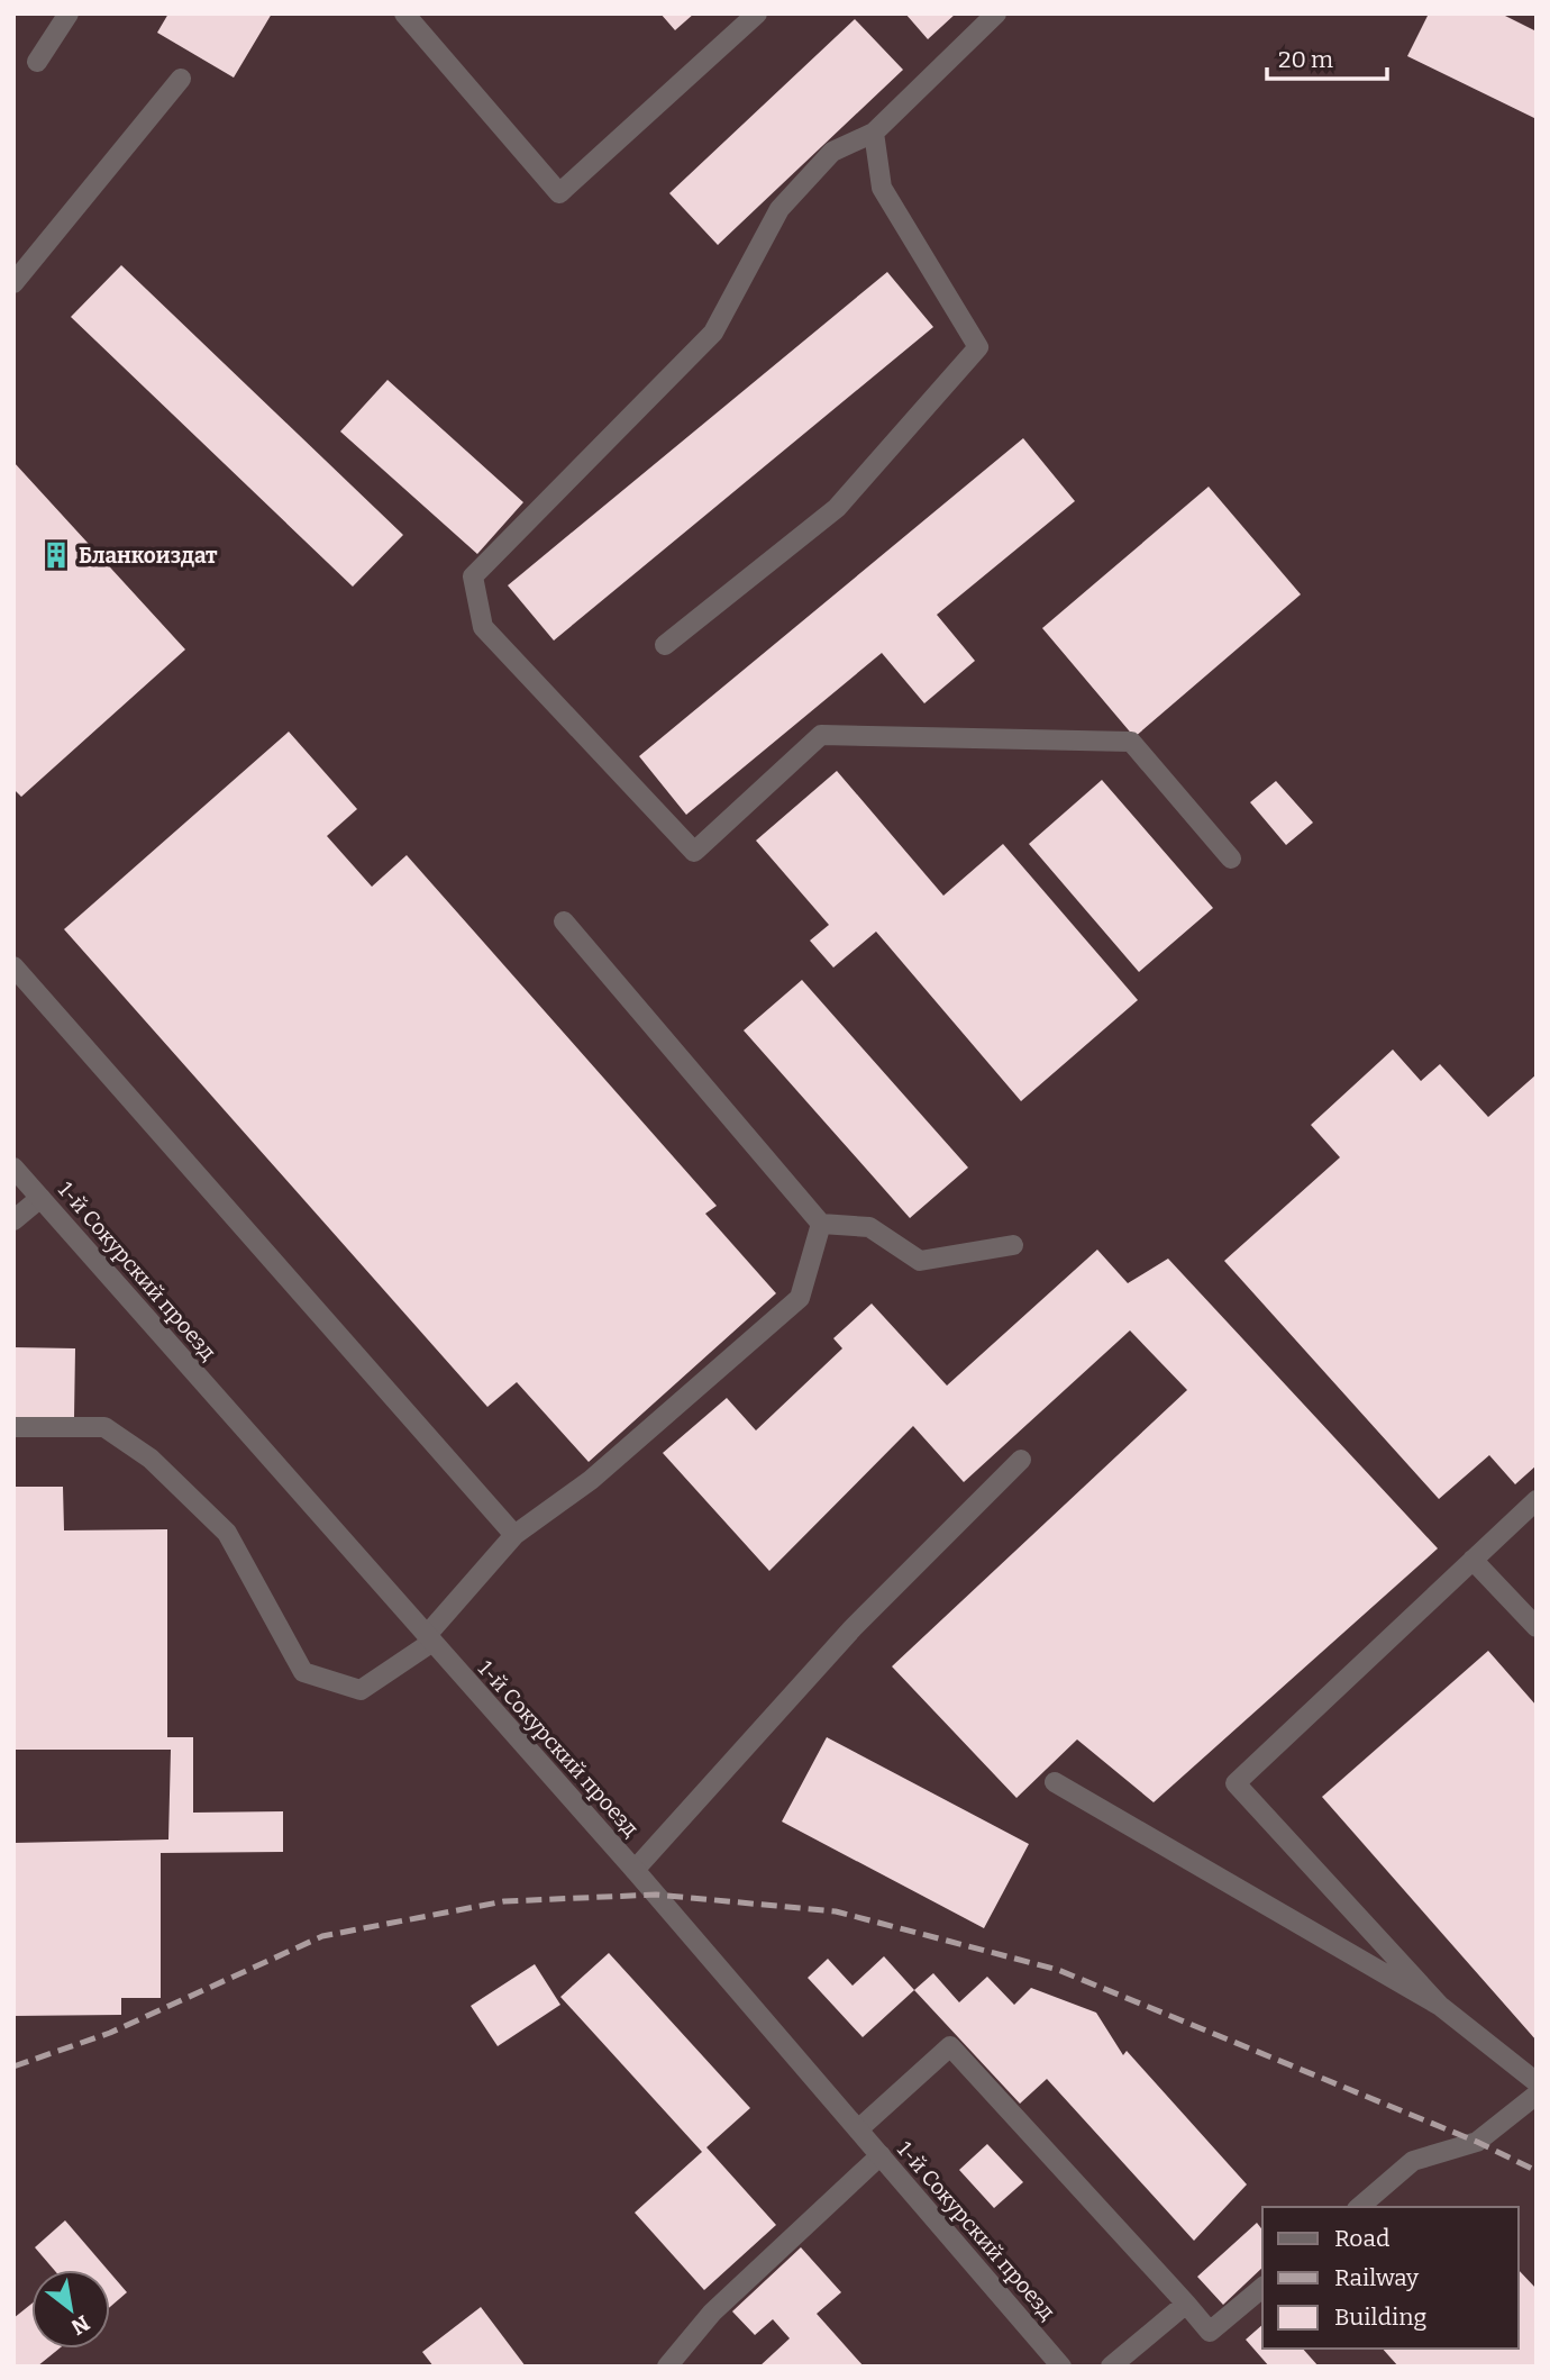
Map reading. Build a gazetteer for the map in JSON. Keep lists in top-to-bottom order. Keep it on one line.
{"streets":{"street":["1-й Сокурский проезд"]},"places":{"building":["Бланкоиздат"]},"legend":["Road","Railway","Building"],"scale_bar":"20 m","north":"bottom right"}
